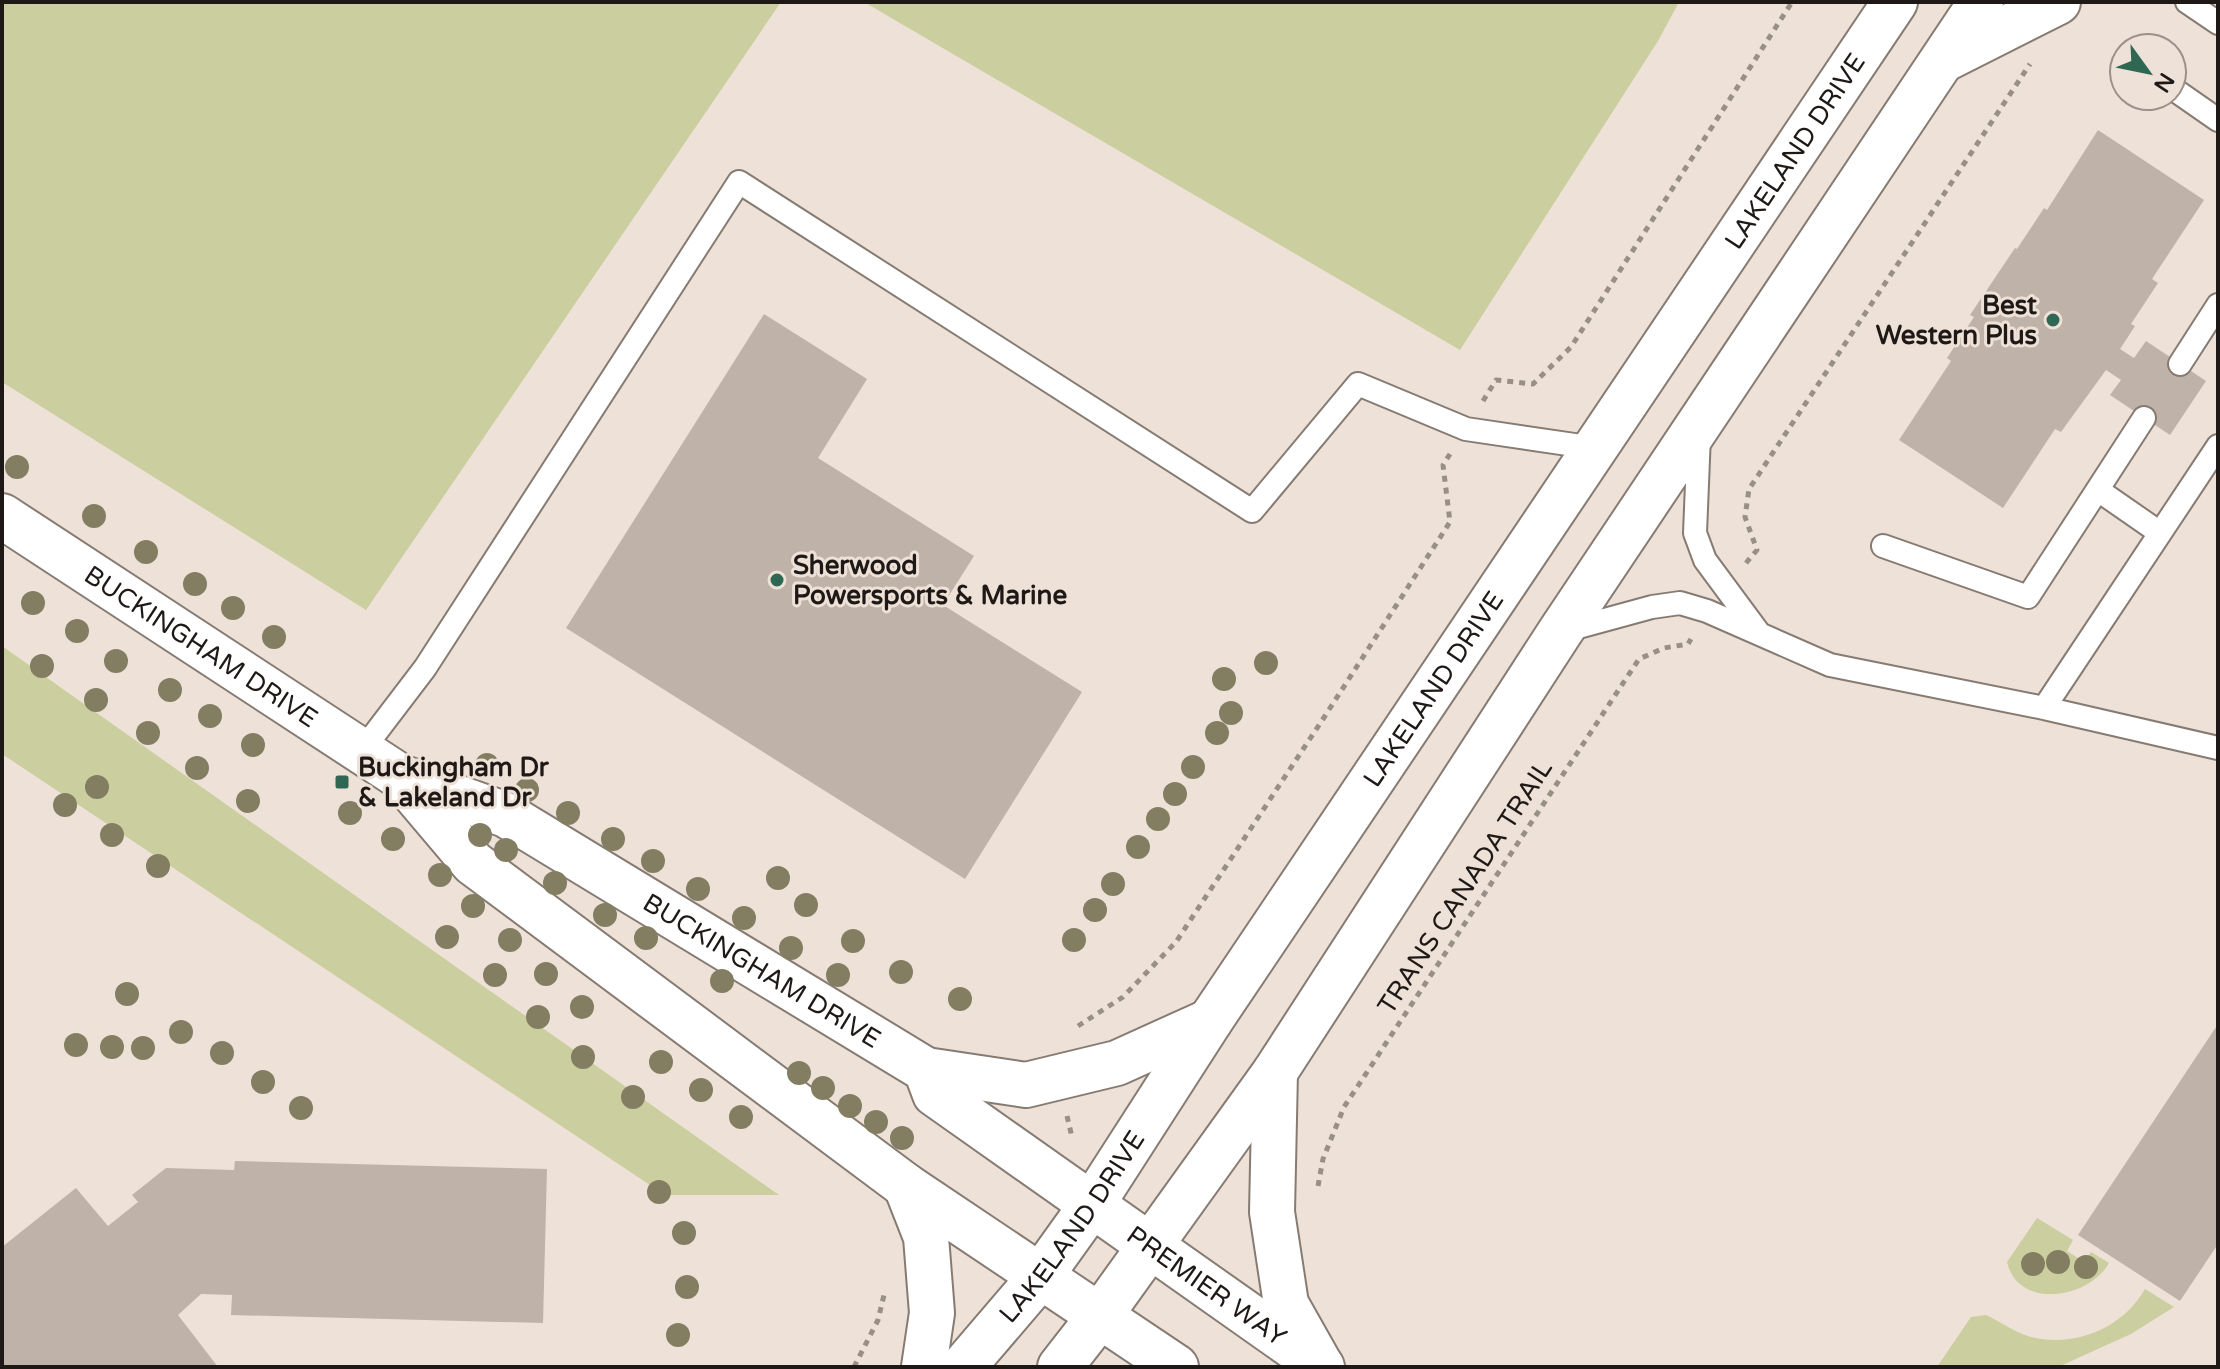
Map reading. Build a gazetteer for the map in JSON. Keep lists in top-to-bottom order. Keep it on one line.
{"streets":{"main road":["LAKELAND DRIVE","BUCKINGHAM DRIVE","PREMIER WAY"],"path":["TRANS CANADA TRAIL"]},"crossings":[["LAKELAND DRIVE","BUCKINGHAM DRIVE"],["LAKELAND DRIVE","PREMIER WAY"],["BUCKINGHAM DRIVE","PREMIER WAY"]],"places":{"other":["Best Western Plus","Sherwood Powersports & Marine"],"transit":["Buckingham Dr & Lakeland Dr"]},"north":"bottom right"}
